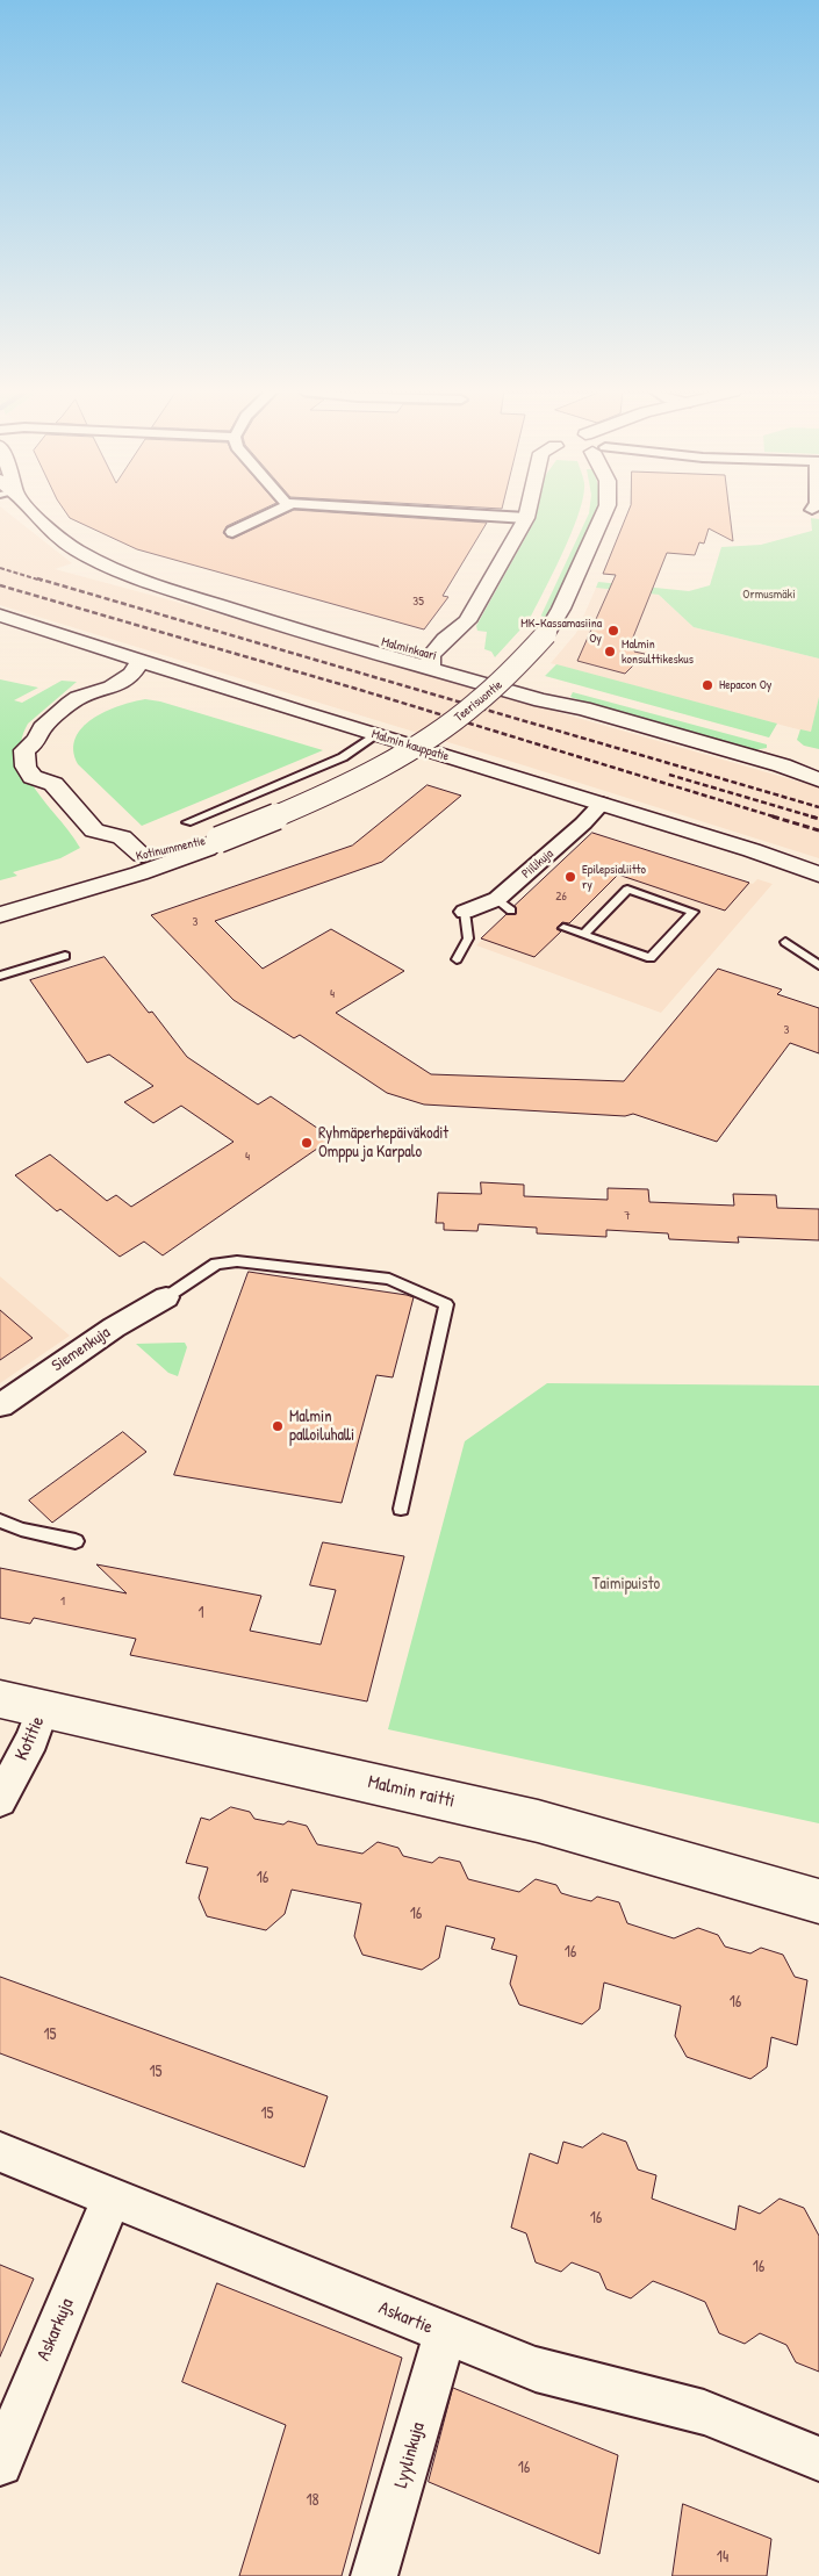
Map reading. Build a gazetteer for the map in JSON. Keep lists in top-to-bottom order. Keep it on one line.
{"streets":{"main road":["Malminkaari","Teerisuontie","Malmin kauppatie","Kotinummentie","Malmin raitti"],"street":["Piilikuja","Siemenkuja","Kotitie","Askartie","Askarkuja","Lyylinkuja"]},"crossings":[["Teerisuontie","Kotinummentie"],["Malmin kauppatie","Piilikuja"],["Kotitie","Malmin raitti"],["Askartie","Askarkuja"],["Askartie","Lyylinkuja"]],"parks":["Ormusmäki","Taimipuisto"],"places":["MK-Kassamasiina Oy","Malmin konsulttikeskus","Hepacon Oy","Epilepsialiitto ry","Ryhmäperhepäiväkodit Omppu ja Karpalo","Malmin palloiluhalli"],"house_numbers":["35","26","3","4","3","4","7","1","1","16","16","16","16","15","15","15","16","16","16","18","14"]}
